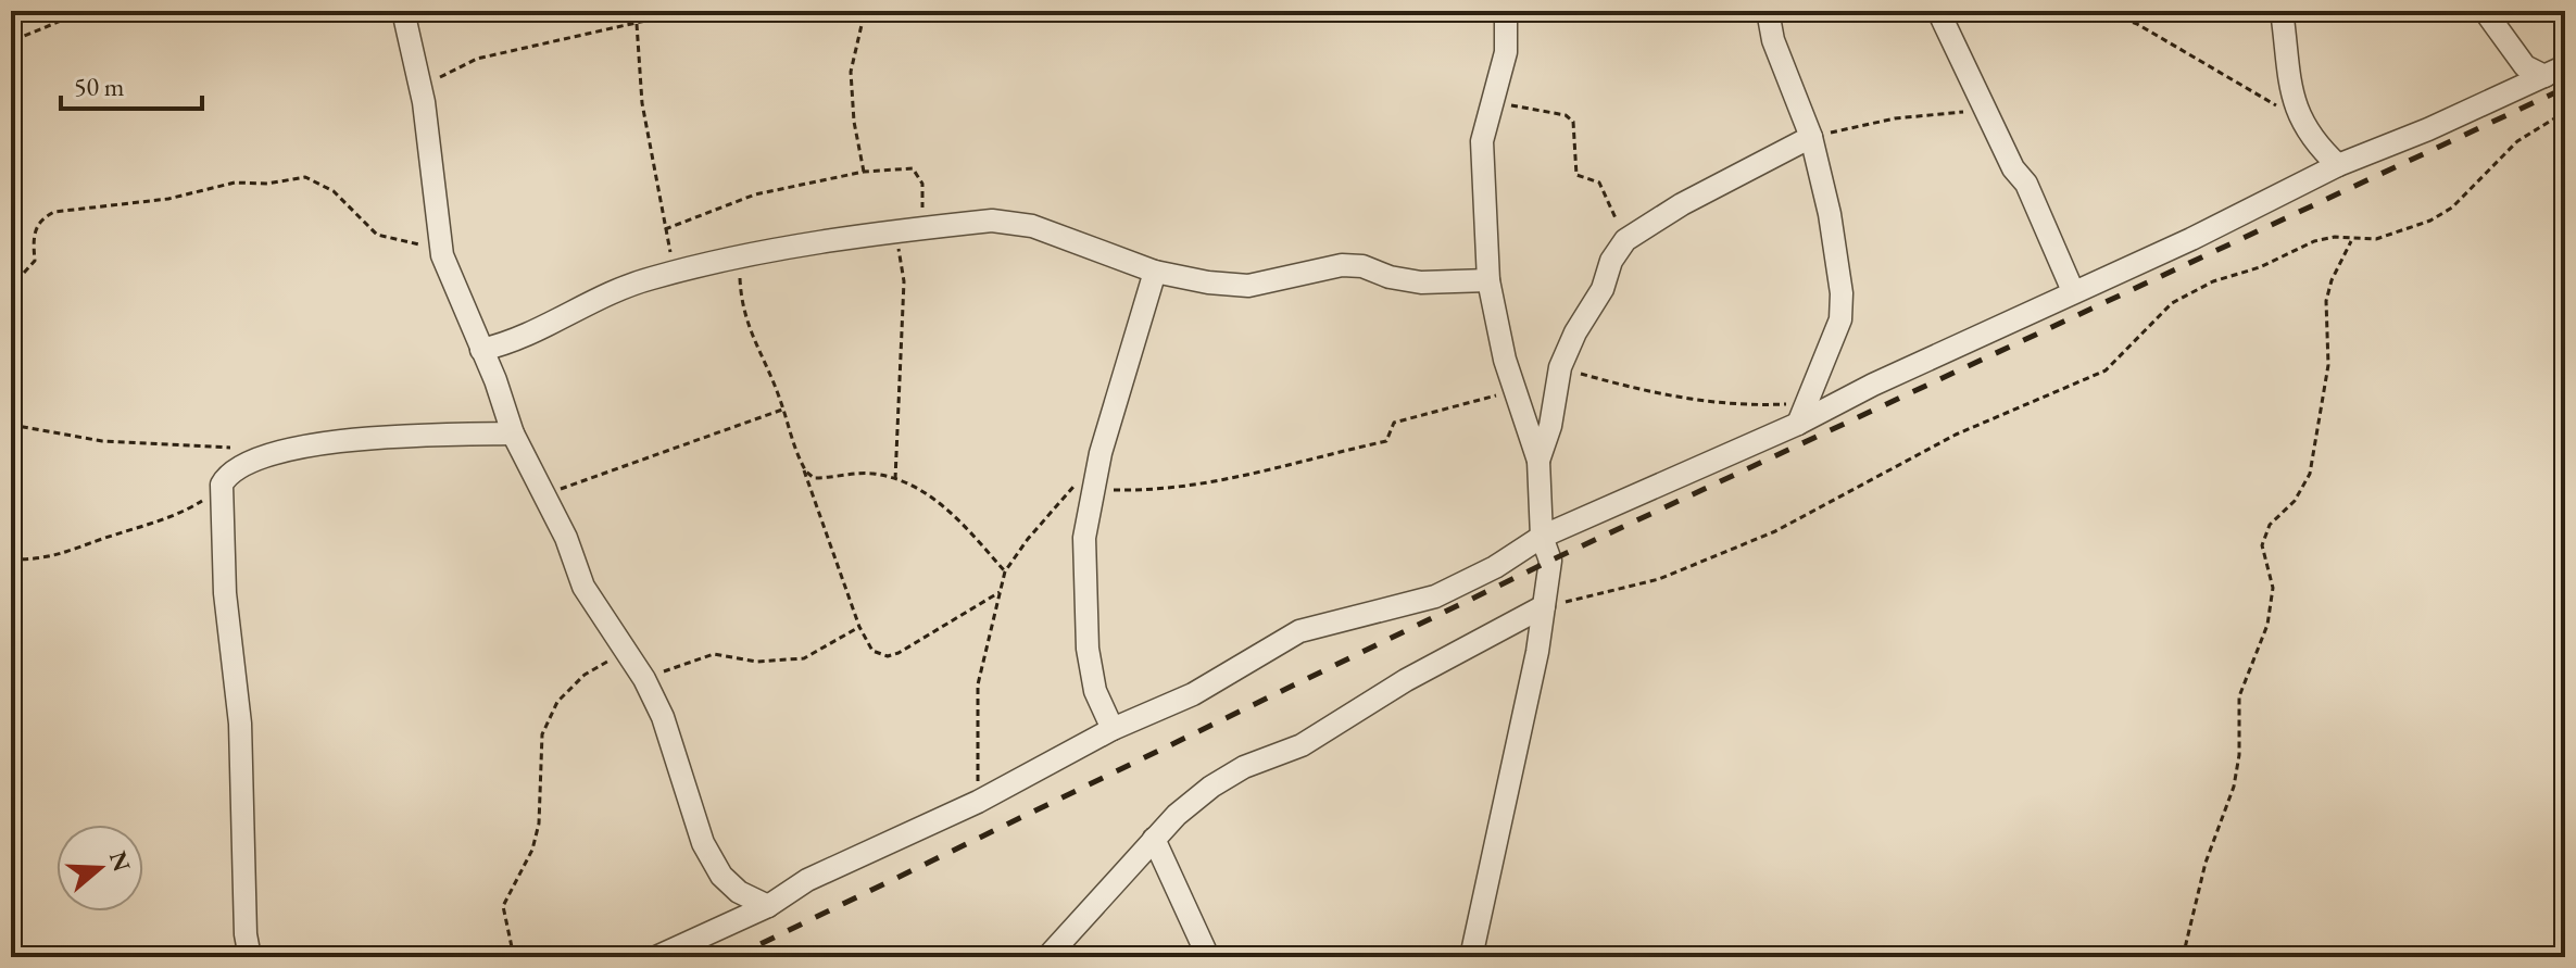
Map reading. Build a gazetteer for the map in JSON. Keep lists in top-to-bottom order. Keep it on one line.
{"scale_bar":"50 m","north":"right"}
